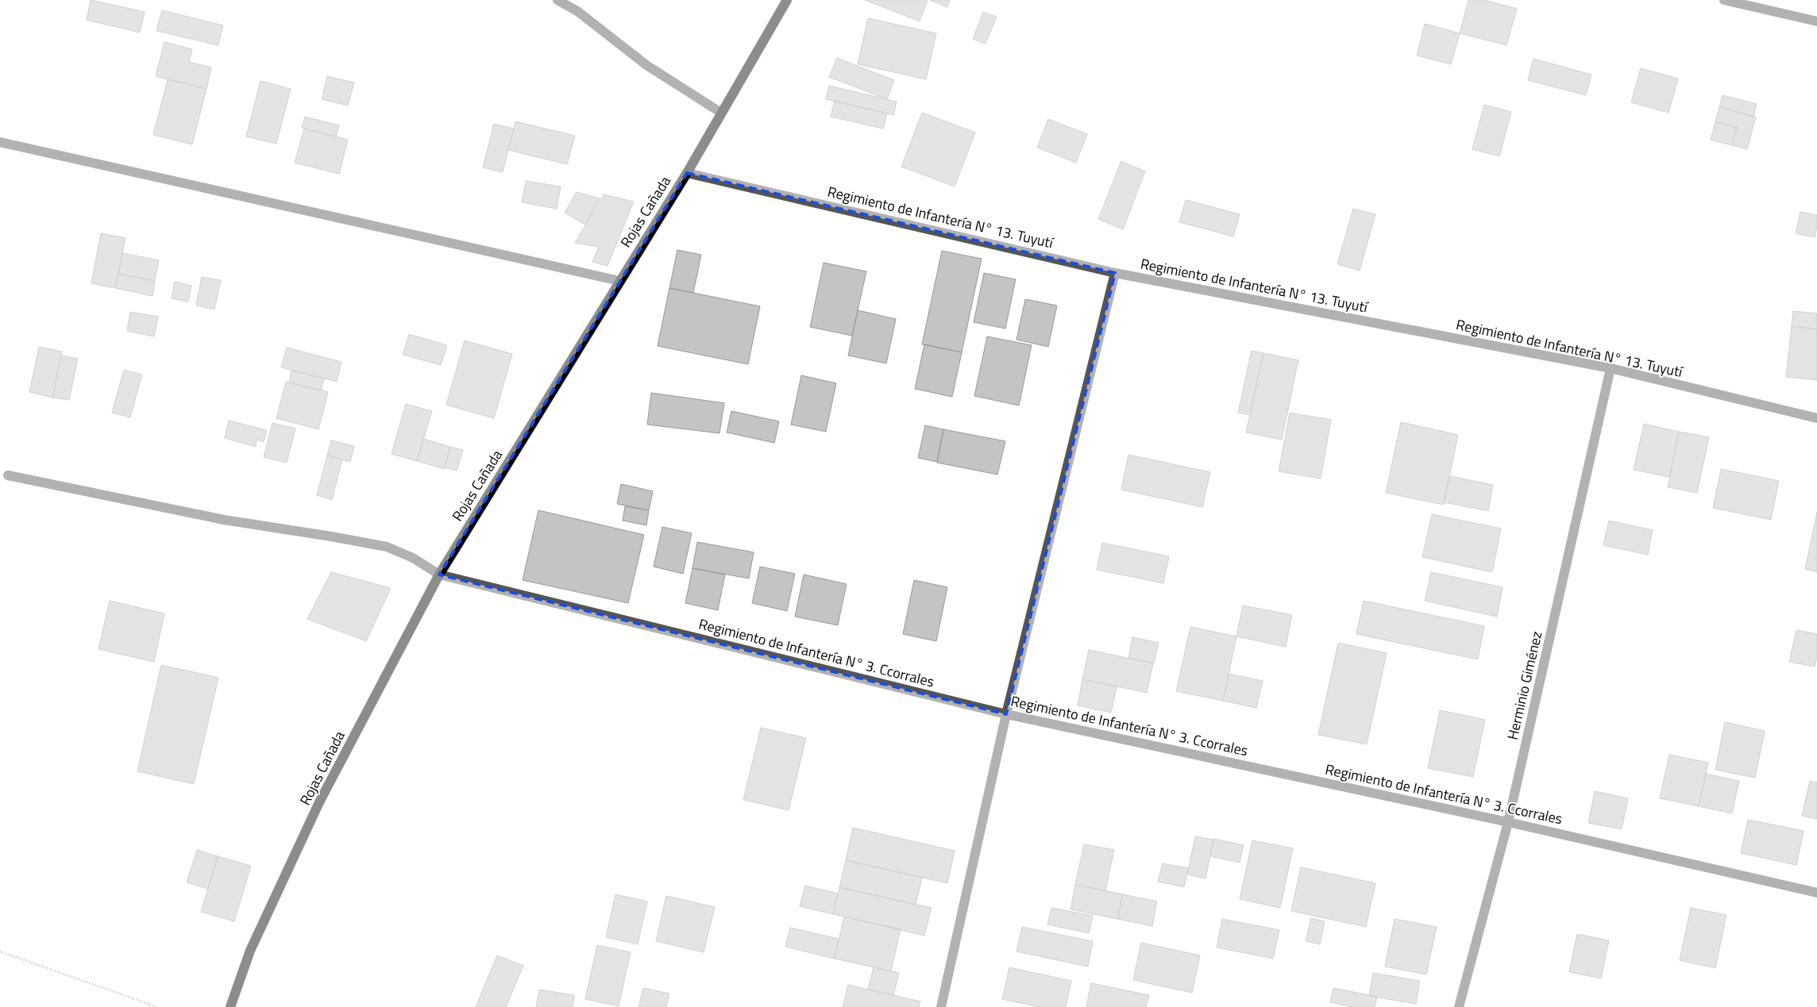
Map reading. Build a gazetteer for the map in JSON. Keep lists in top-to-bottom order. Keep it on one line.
{"streets":{"main road":["Rojas Cañada"],"street":["Regimiento de Infantería N° 13. Tuyutí","Regimiento de Infantería N° 3. Ccorrales","Herminio Giménez"]},"crossings":[["Rojas Cañada","Regimiento de Infantería N° 13. Tuyutí"],["Rojas Cañada","Regimiento de Infantería N° 3. Ccorrales"],["Regimiento de Infantería N° 13. Tuyutí","Herminio Giménez"],["Regimiento de Infantería N° 3. Ccorrales","Herminio Giménez"]]}
